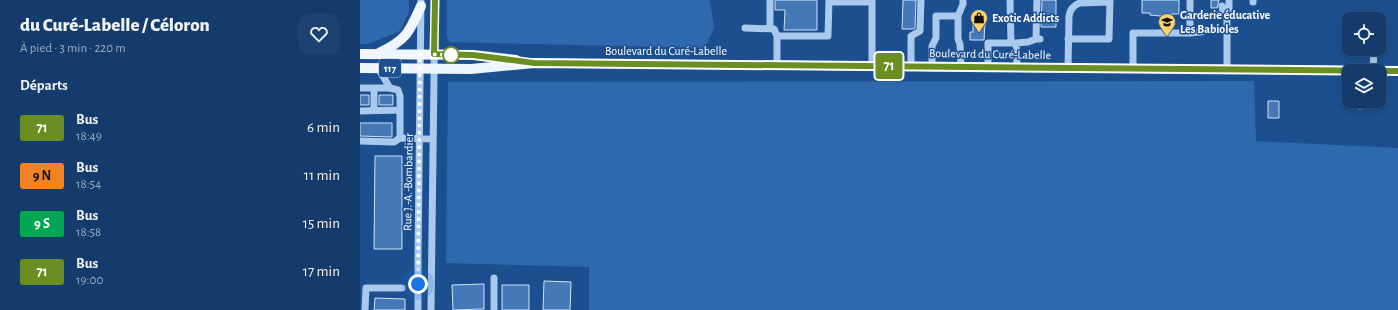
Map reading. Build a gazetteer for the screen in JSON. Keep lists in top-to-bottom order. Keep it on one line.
{"streets":{"main road":["Boulevard du Curé-Labelle","117"],"street":["Rue J.-A.-Bombardier"]},"crossings":[["Boulevard du Curé-Labelle","Rue J.-A.-Bombardier"]],"places":{"shop":["Exotic Addicts"],"school or university":["Garderie éducative Les Babioles"]},"lines":["bus line 71"],"page":{"heading":[["du Curé-Labelle / Céloron","À pied · 3 min · 220 m"],"Départs"],"on_map":"71","list":[{"mark":"71","name":"Bus","note":"18:49","value":"6 min"},{"mark":"9 N","name":"Bus","note":"18:54","value":"11 min"},{"mark":"9 S","name":"Bus","note":"18:58","value":"15 min"},{"mark":"71","name":"Bus","note":"19:00","value":"17 min"}]}}
